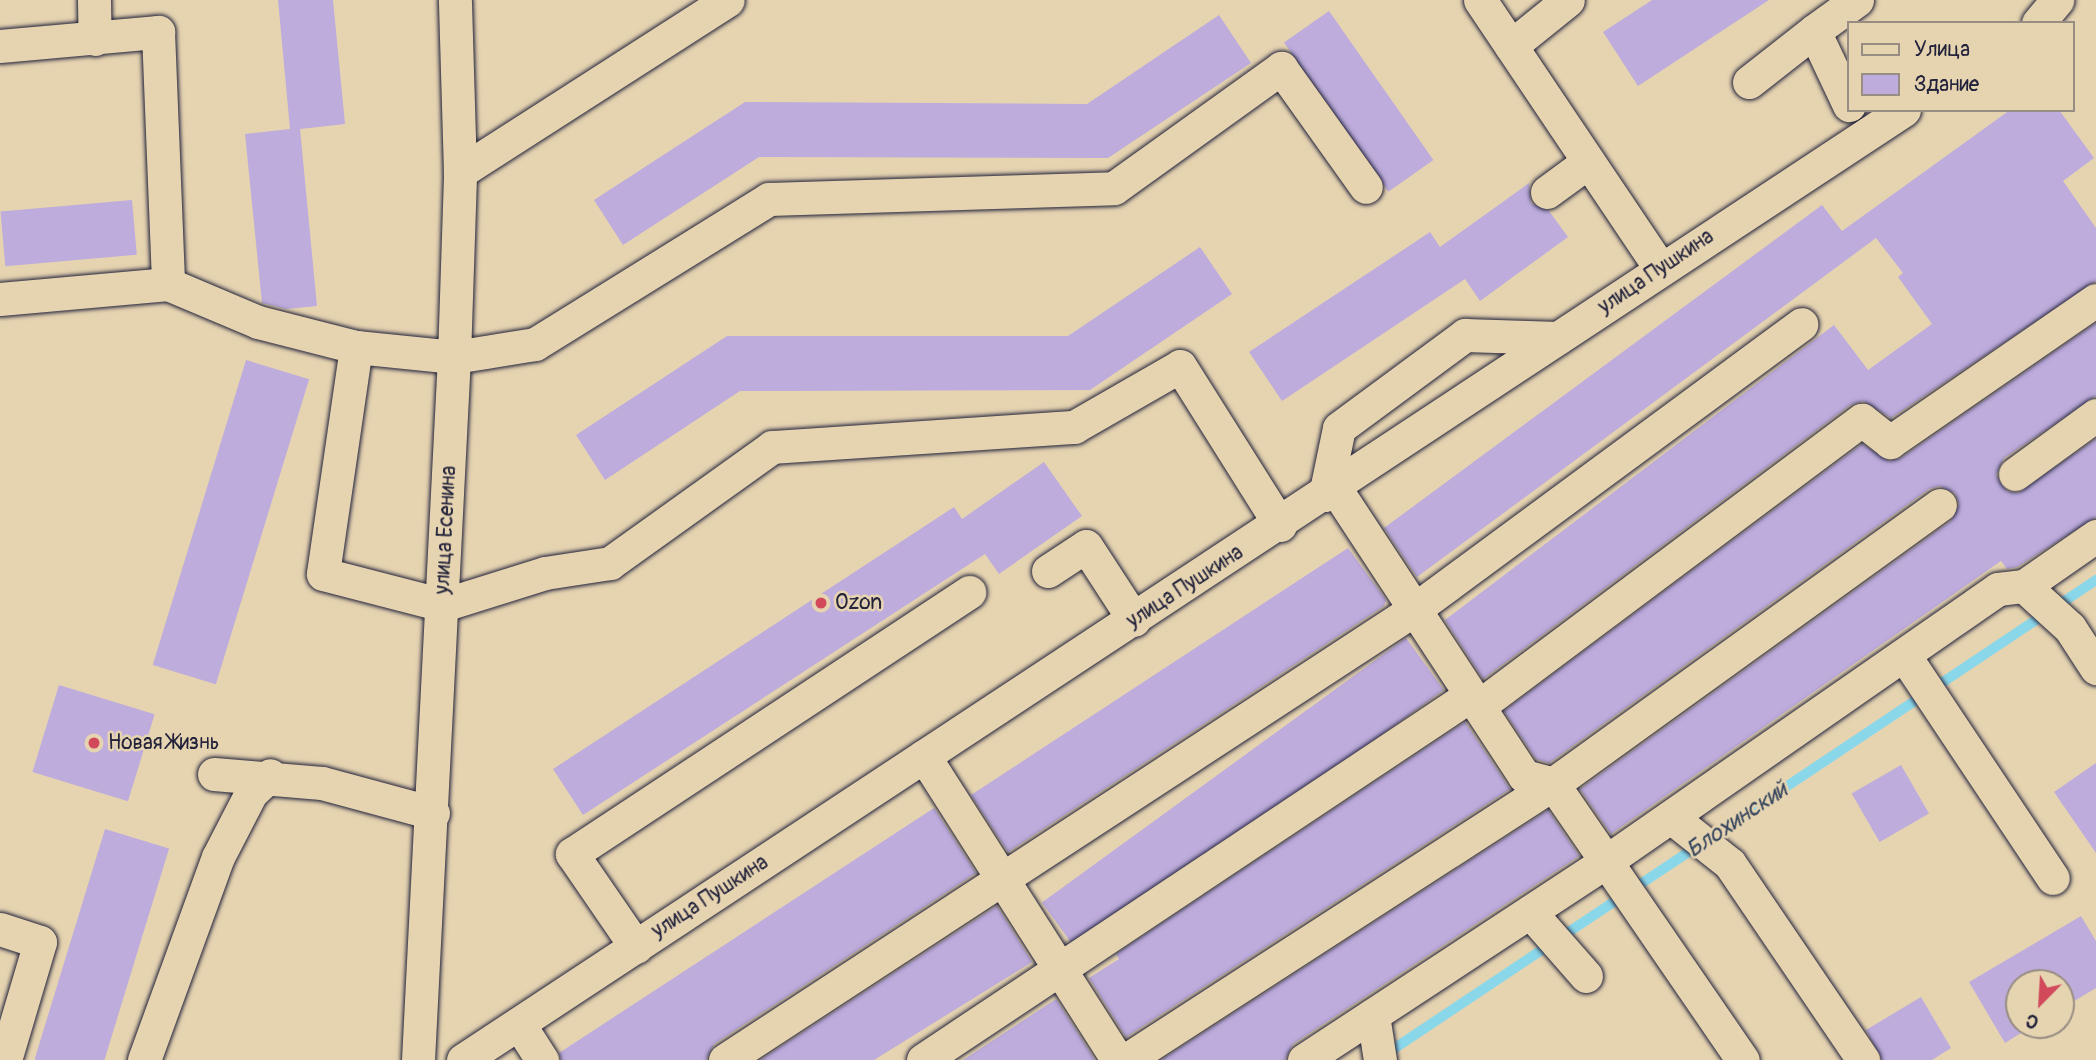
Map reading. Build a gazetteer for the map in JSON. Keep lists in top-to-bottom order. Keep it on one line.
{"streets":{"street":["улица Пушкина","улица Есенина"]},"water":["Блохинский"],"places":["Ozon","Новая Жизнь"],"legend":["Улица","Здание"],"north":"bottom left"}
